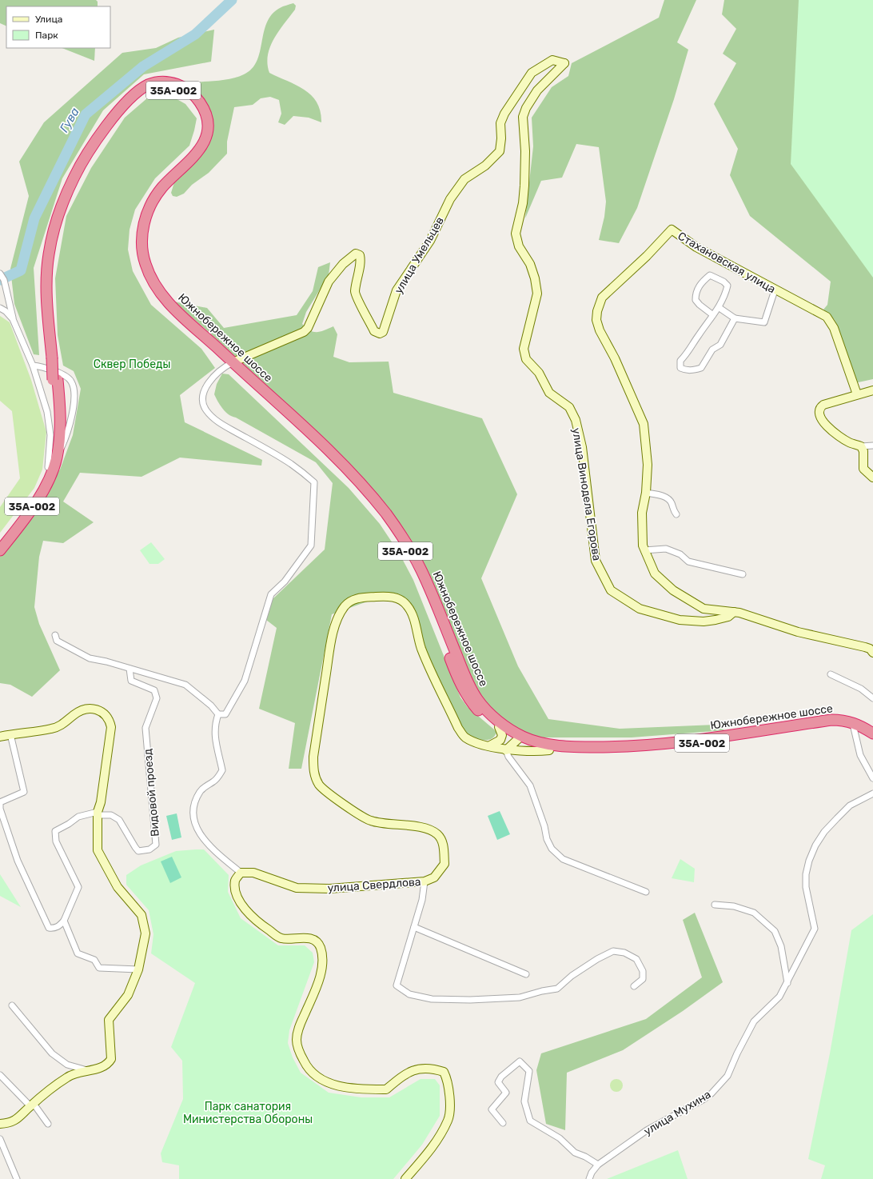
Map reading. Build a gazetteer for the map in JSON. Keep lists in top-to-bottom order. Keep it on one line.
{"streets":{"highway":["35А-002","Южнобережное шоссе"],"main road":["улица Умельцев","Стахановская улица","улица Винодела Егорова","улица Свердлова"],"street":["Видовой проезд","улица Мухина"]},"crossings":[["улица Умельцев","Южнобережное шоссе"],["улица Умельцев","улица Винодела Егорова"],["Стахановская улица","улица Винодела Егорова"],["Южнобережное шоссе","улица Свердлова"]],"water":["Гува"],"parks":["Сквер Победы","Парк санатория Министерства Обороны"],"legend":["Улица","Парк"]}
